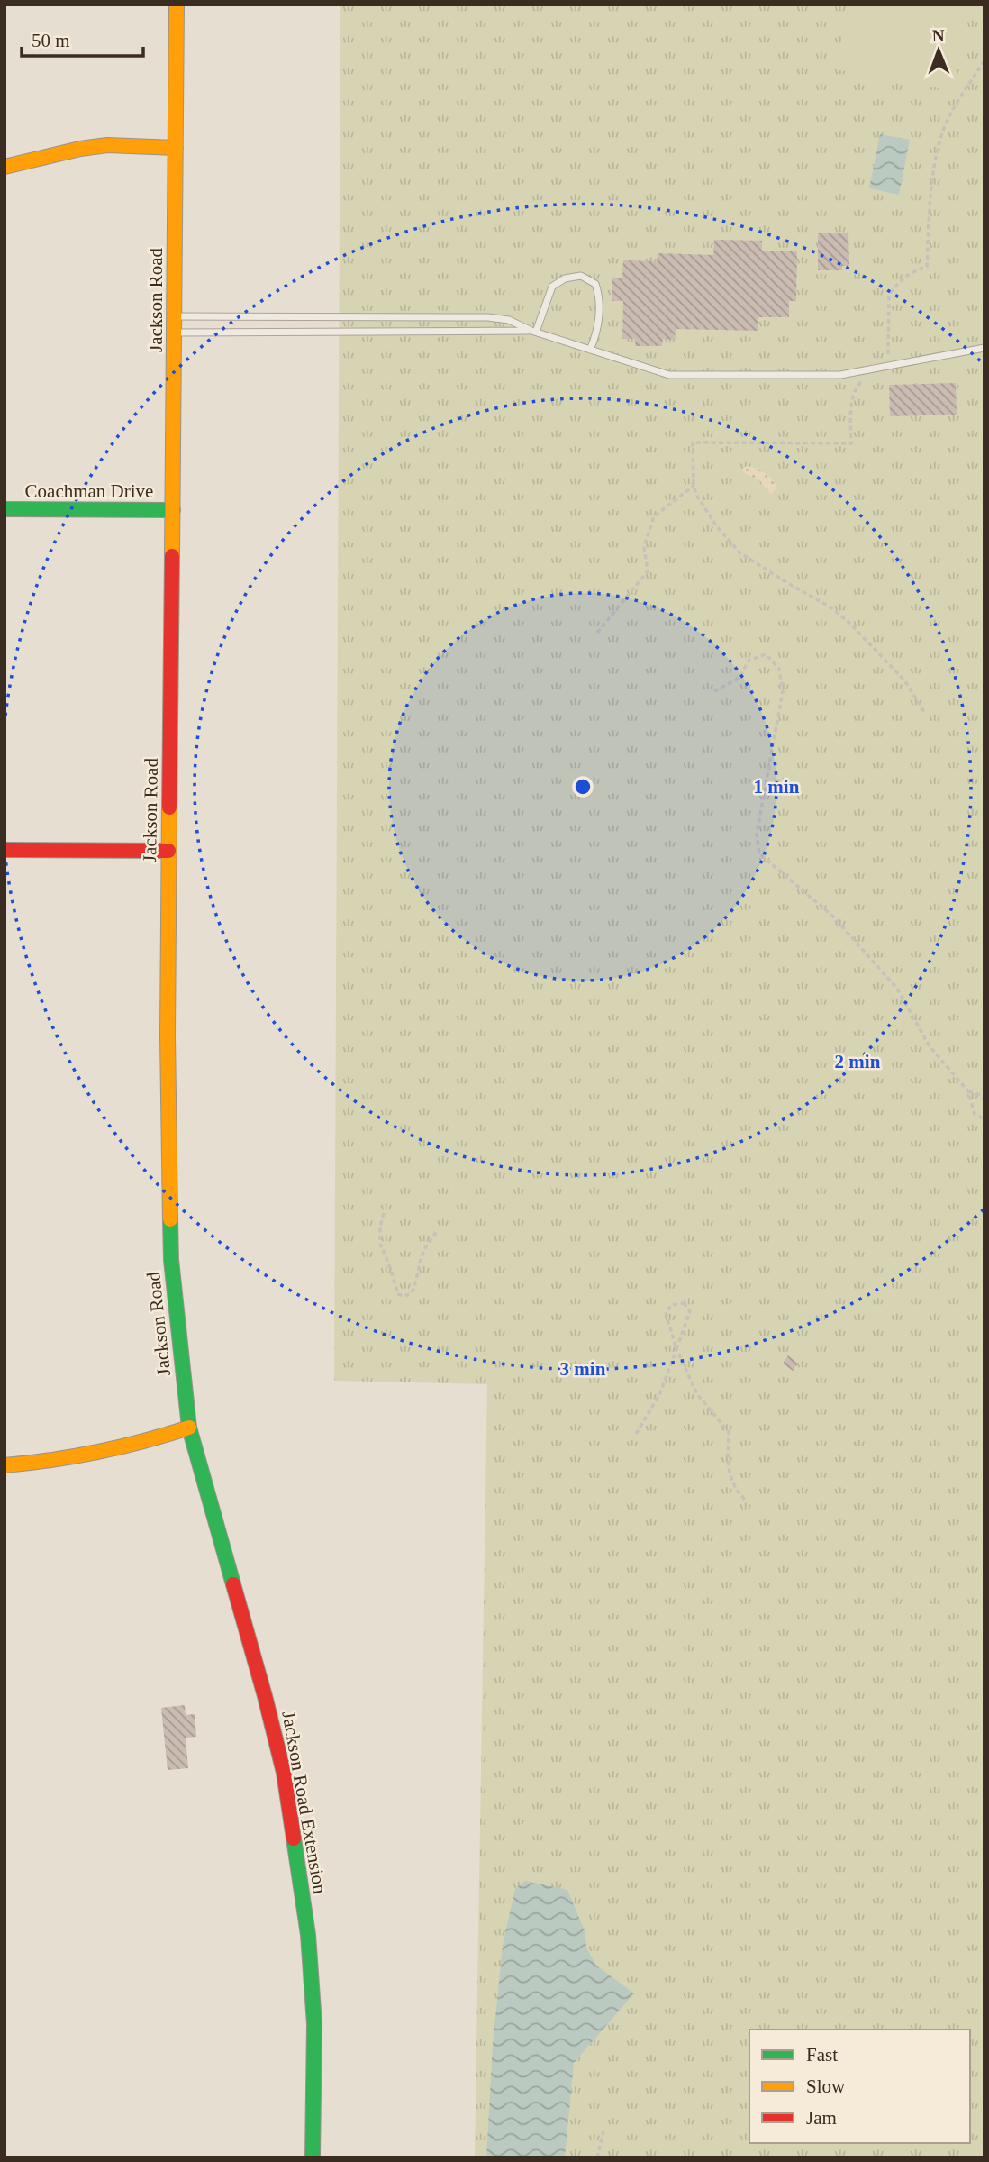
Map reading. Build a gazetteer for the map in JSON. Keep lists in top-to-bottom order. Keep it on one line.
{"streets":{"street":["Jackson Road","Coachman Drive","Jackson Road Extension"]},"crossings":[["Jackson Road","Coachman Drive"],["Jackson Road","Jackson Road Extension"]],"legend":["Fast","Slow","Jam"],"scale_bar":"50 m","north":"top","rings":["1 min","2 min","3 min"]}
